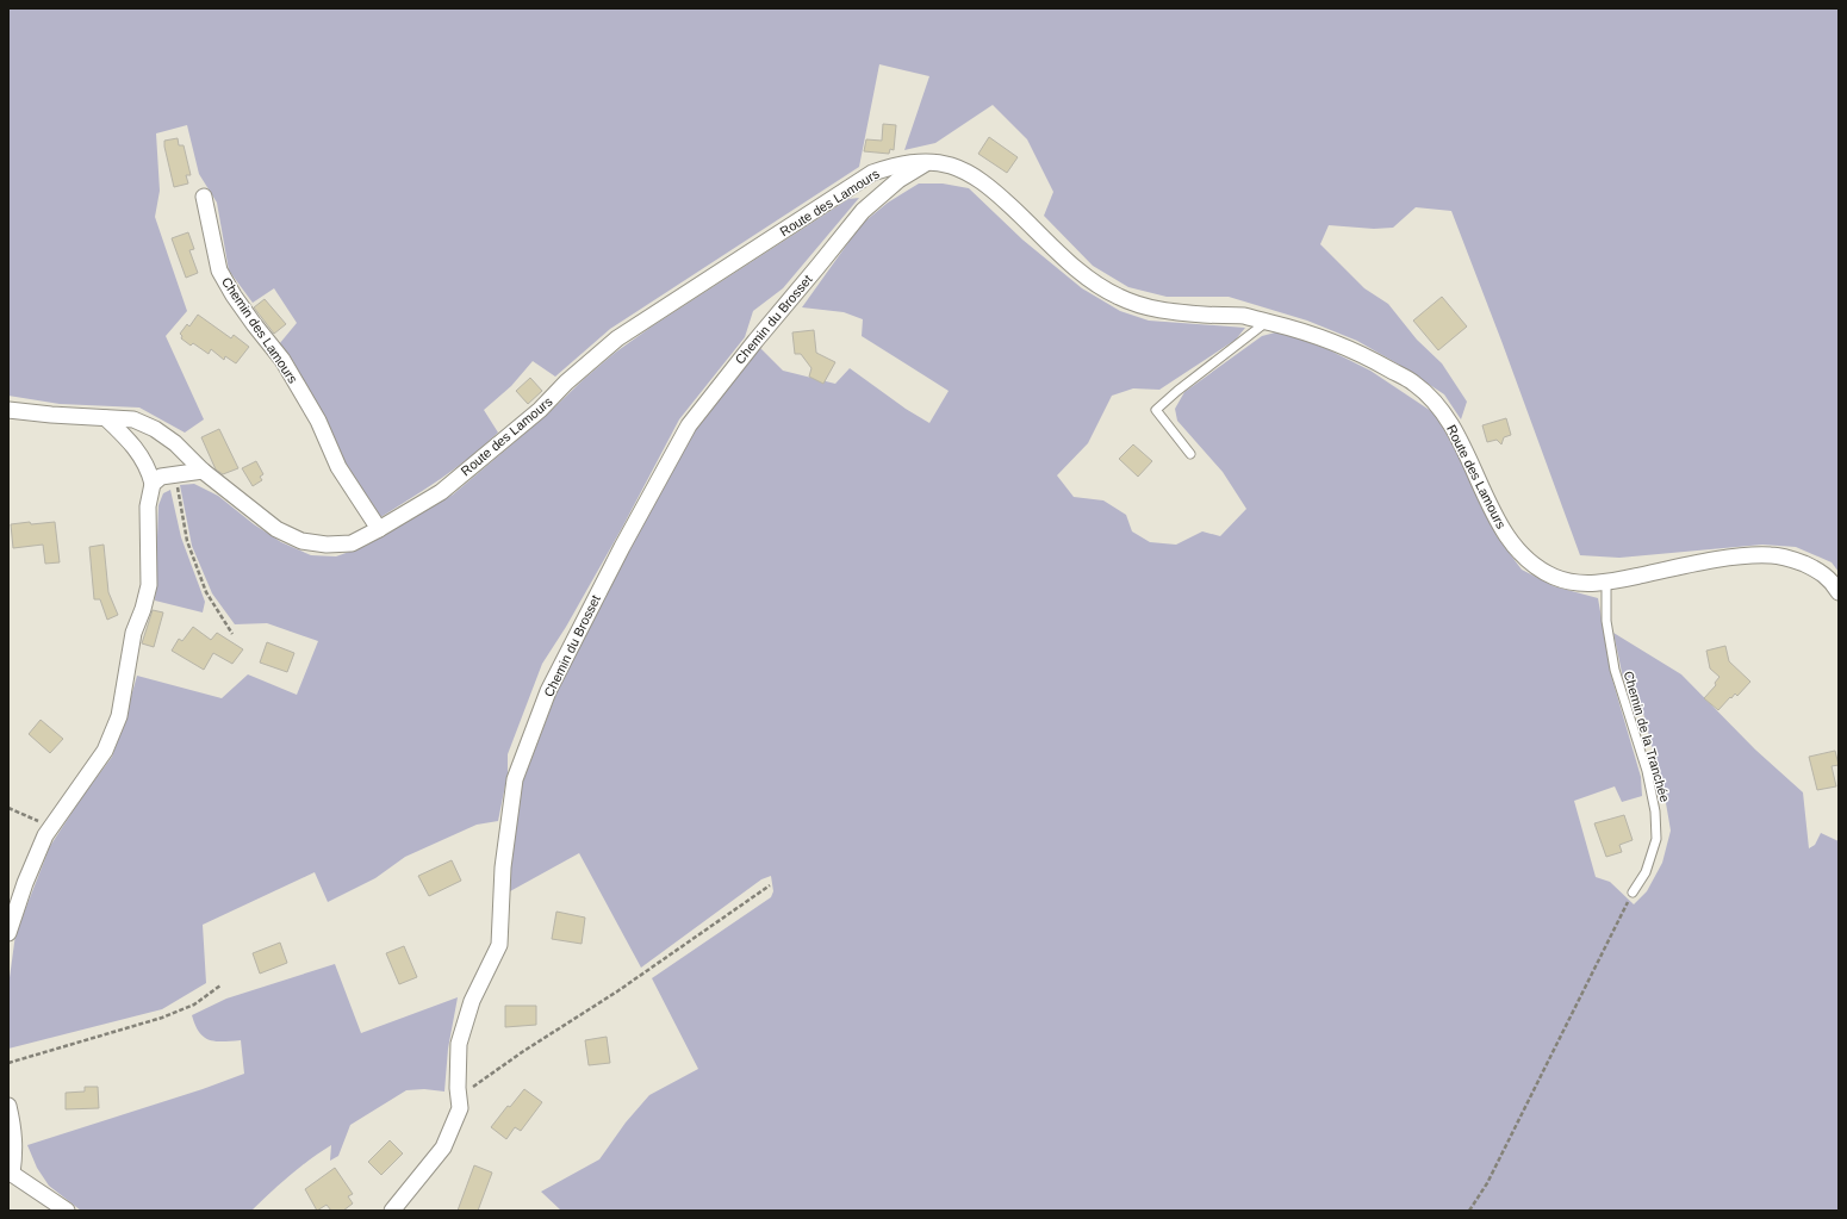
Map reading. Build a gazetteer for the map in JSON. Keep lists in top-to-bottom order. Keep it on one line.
{"streets":{"street":["Route des Lamours","Chemin du Brosset","Chemin des Lamours"],"lane":["Chemin de la Tranchée"]},"crossings":[["Route des Lamours","Chemin du Brosset"],["Route des Lamours","Chemin des Lamours"],["Route des Lamours","Chemin de la Tranchée"]]}
